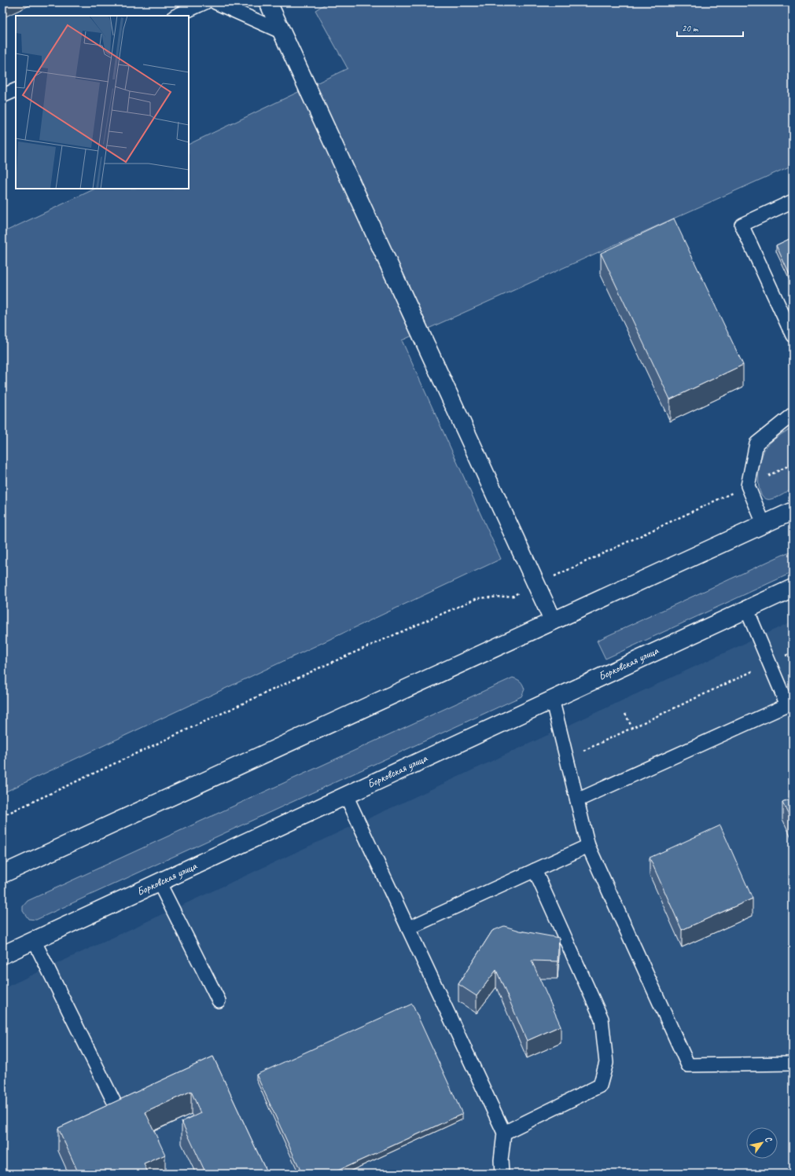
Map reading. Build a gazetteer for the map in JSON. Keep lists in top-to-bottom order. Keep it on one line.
{"streets":{"main road":["Борковская улица"]},"scale_bar":"20 m","north":"top right"}
